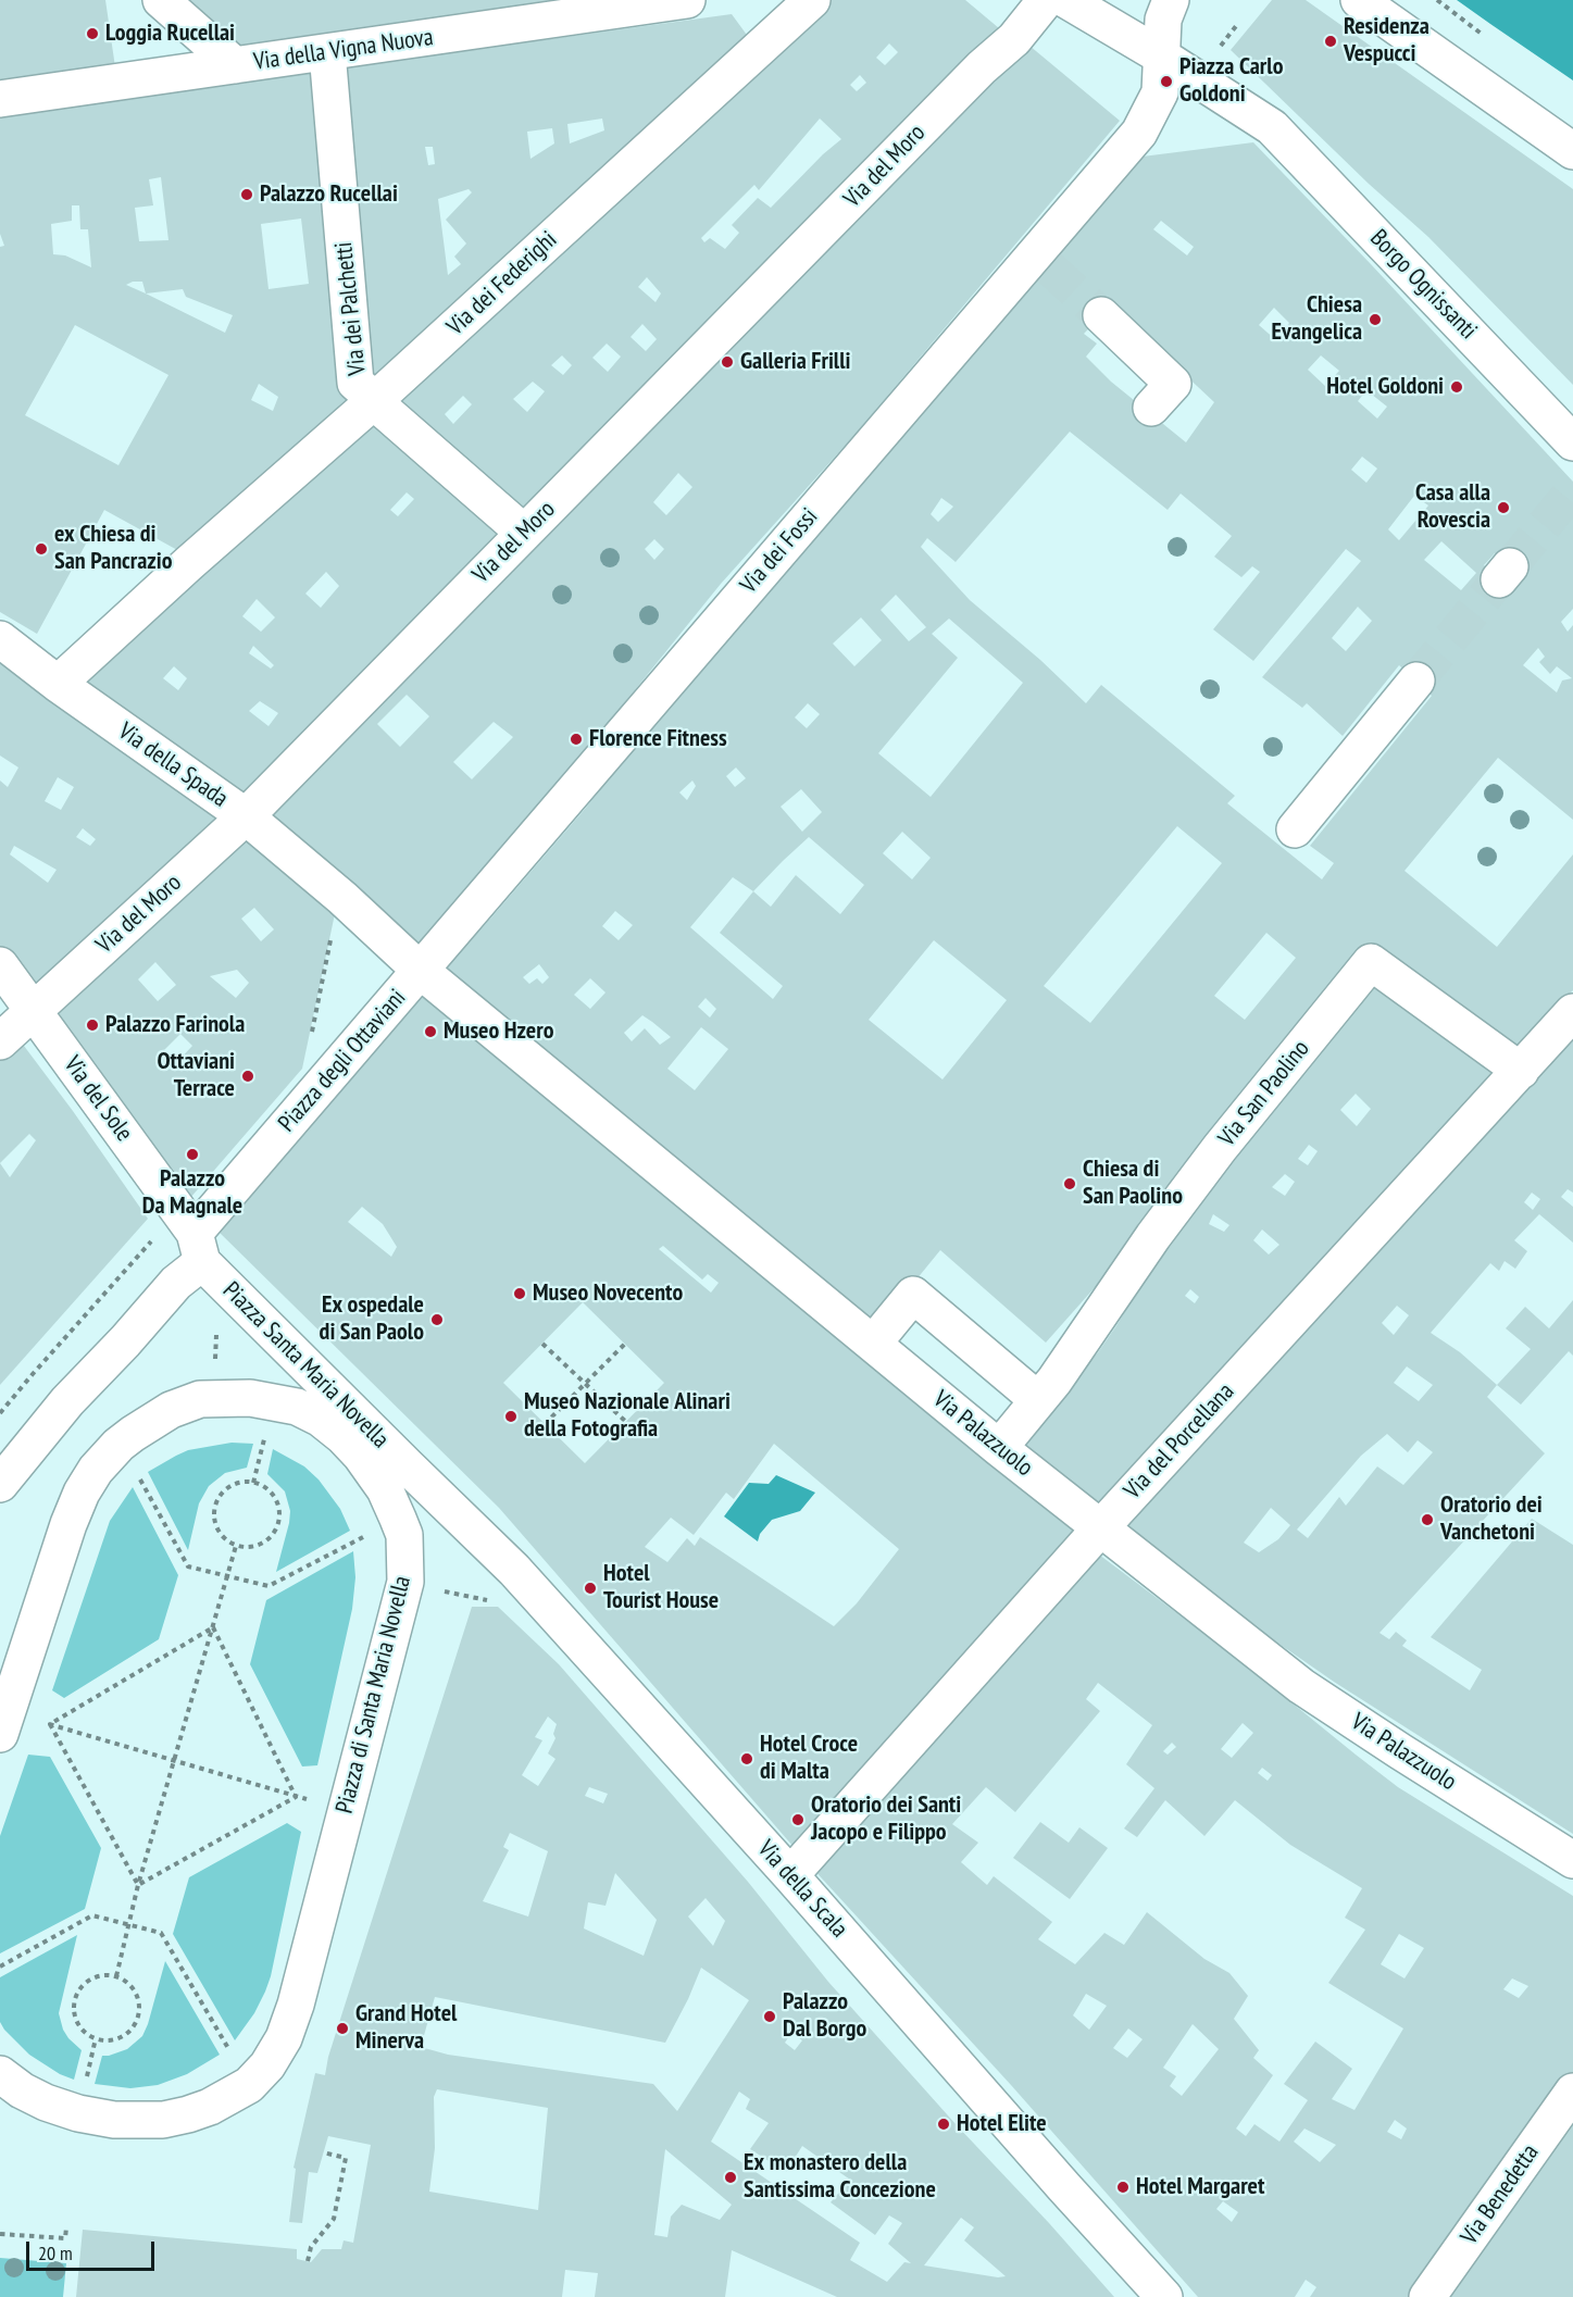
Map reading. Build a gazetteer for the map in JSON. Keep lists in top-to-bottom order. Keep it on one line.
{"streets":{"street":["Via della Vigna Nuova","Via del Moro","Via dei Federighi","Borgo Ognissanti","Via dei Palchetti","Via dei Fossi","Via della Spada","Piazza degli Ottaviani","Via San Paolino","Via del Sole","Piazza Santa Maria Novella","Via Palazzuolo","Via del Porcellana","Piazza di Santa Maria Novella","Via della Scala","Via Benedetta"]},"crossings":[["Via della Vigna Nuova","Via dei Palchetti"],["Via del Moro","Via dei Palchetti"],["Via del Moro","Via della Spada"],["Via del Moro","Via del Sole"],["Via dei Federighi","Via dei Palchetti"],["Via dei Federighi","Via della Spada"],["Borgo Ognissanti","Via dei Fossi"],["Via dei Fossi","Piazza degli Ottaviani"],["Via dei Fossi","Via Palazzuolo"],["Via della Spada","Piazza degli Ottaviani"],["Piazza degli Ottaviani","Via del Sole"],["Piazza degli Ottaviani","Piazza Santa Maria Novella"],["Piazza degli Ottaviani","Via Palazzuolo"],["Via San Paolino","Via Palazzuolo"],["Via San Paolino","Via del Porcellana"],["Via del Sole","Piazza Santa Maria Novella"],["Piazza Santa Maria Novella","Via della Scala"],["Via Palazzuolo","Via del Porcellana"],["Via del Porcellana","Via della Scala"]],"places":["Loggia Rucellai","Residenza Vespucci","Piazza Carlo Goldoni","Palazzo Rucellai","Chiesa Evangelica","Galleria Frilli","Hotel Goldoni","Casa alla Rovescia","ex Chiesa di San Pancrazio","Florence Fitness","Palazzo Farinola","Museo Hzero","Ottaviani Terrace","Palazzo Da Magnale","Chiesa di San Paolino","Museo Novecento","Ex ospedale di San Paolo","Museo Nazionale Alinari della Fotografia","Oratorio dei Vanchetoni","Hotel Tourist House","Hotel Croce di Malta","Oratorio dei Santi Jacopo e Filippo","Palazzo Dal Borgo","Grand Hotel Minerva","Hotel Elite","Ex monastero della Santissima Concezione","Hotel Margaret"],"scale_bar":"20 m"}
